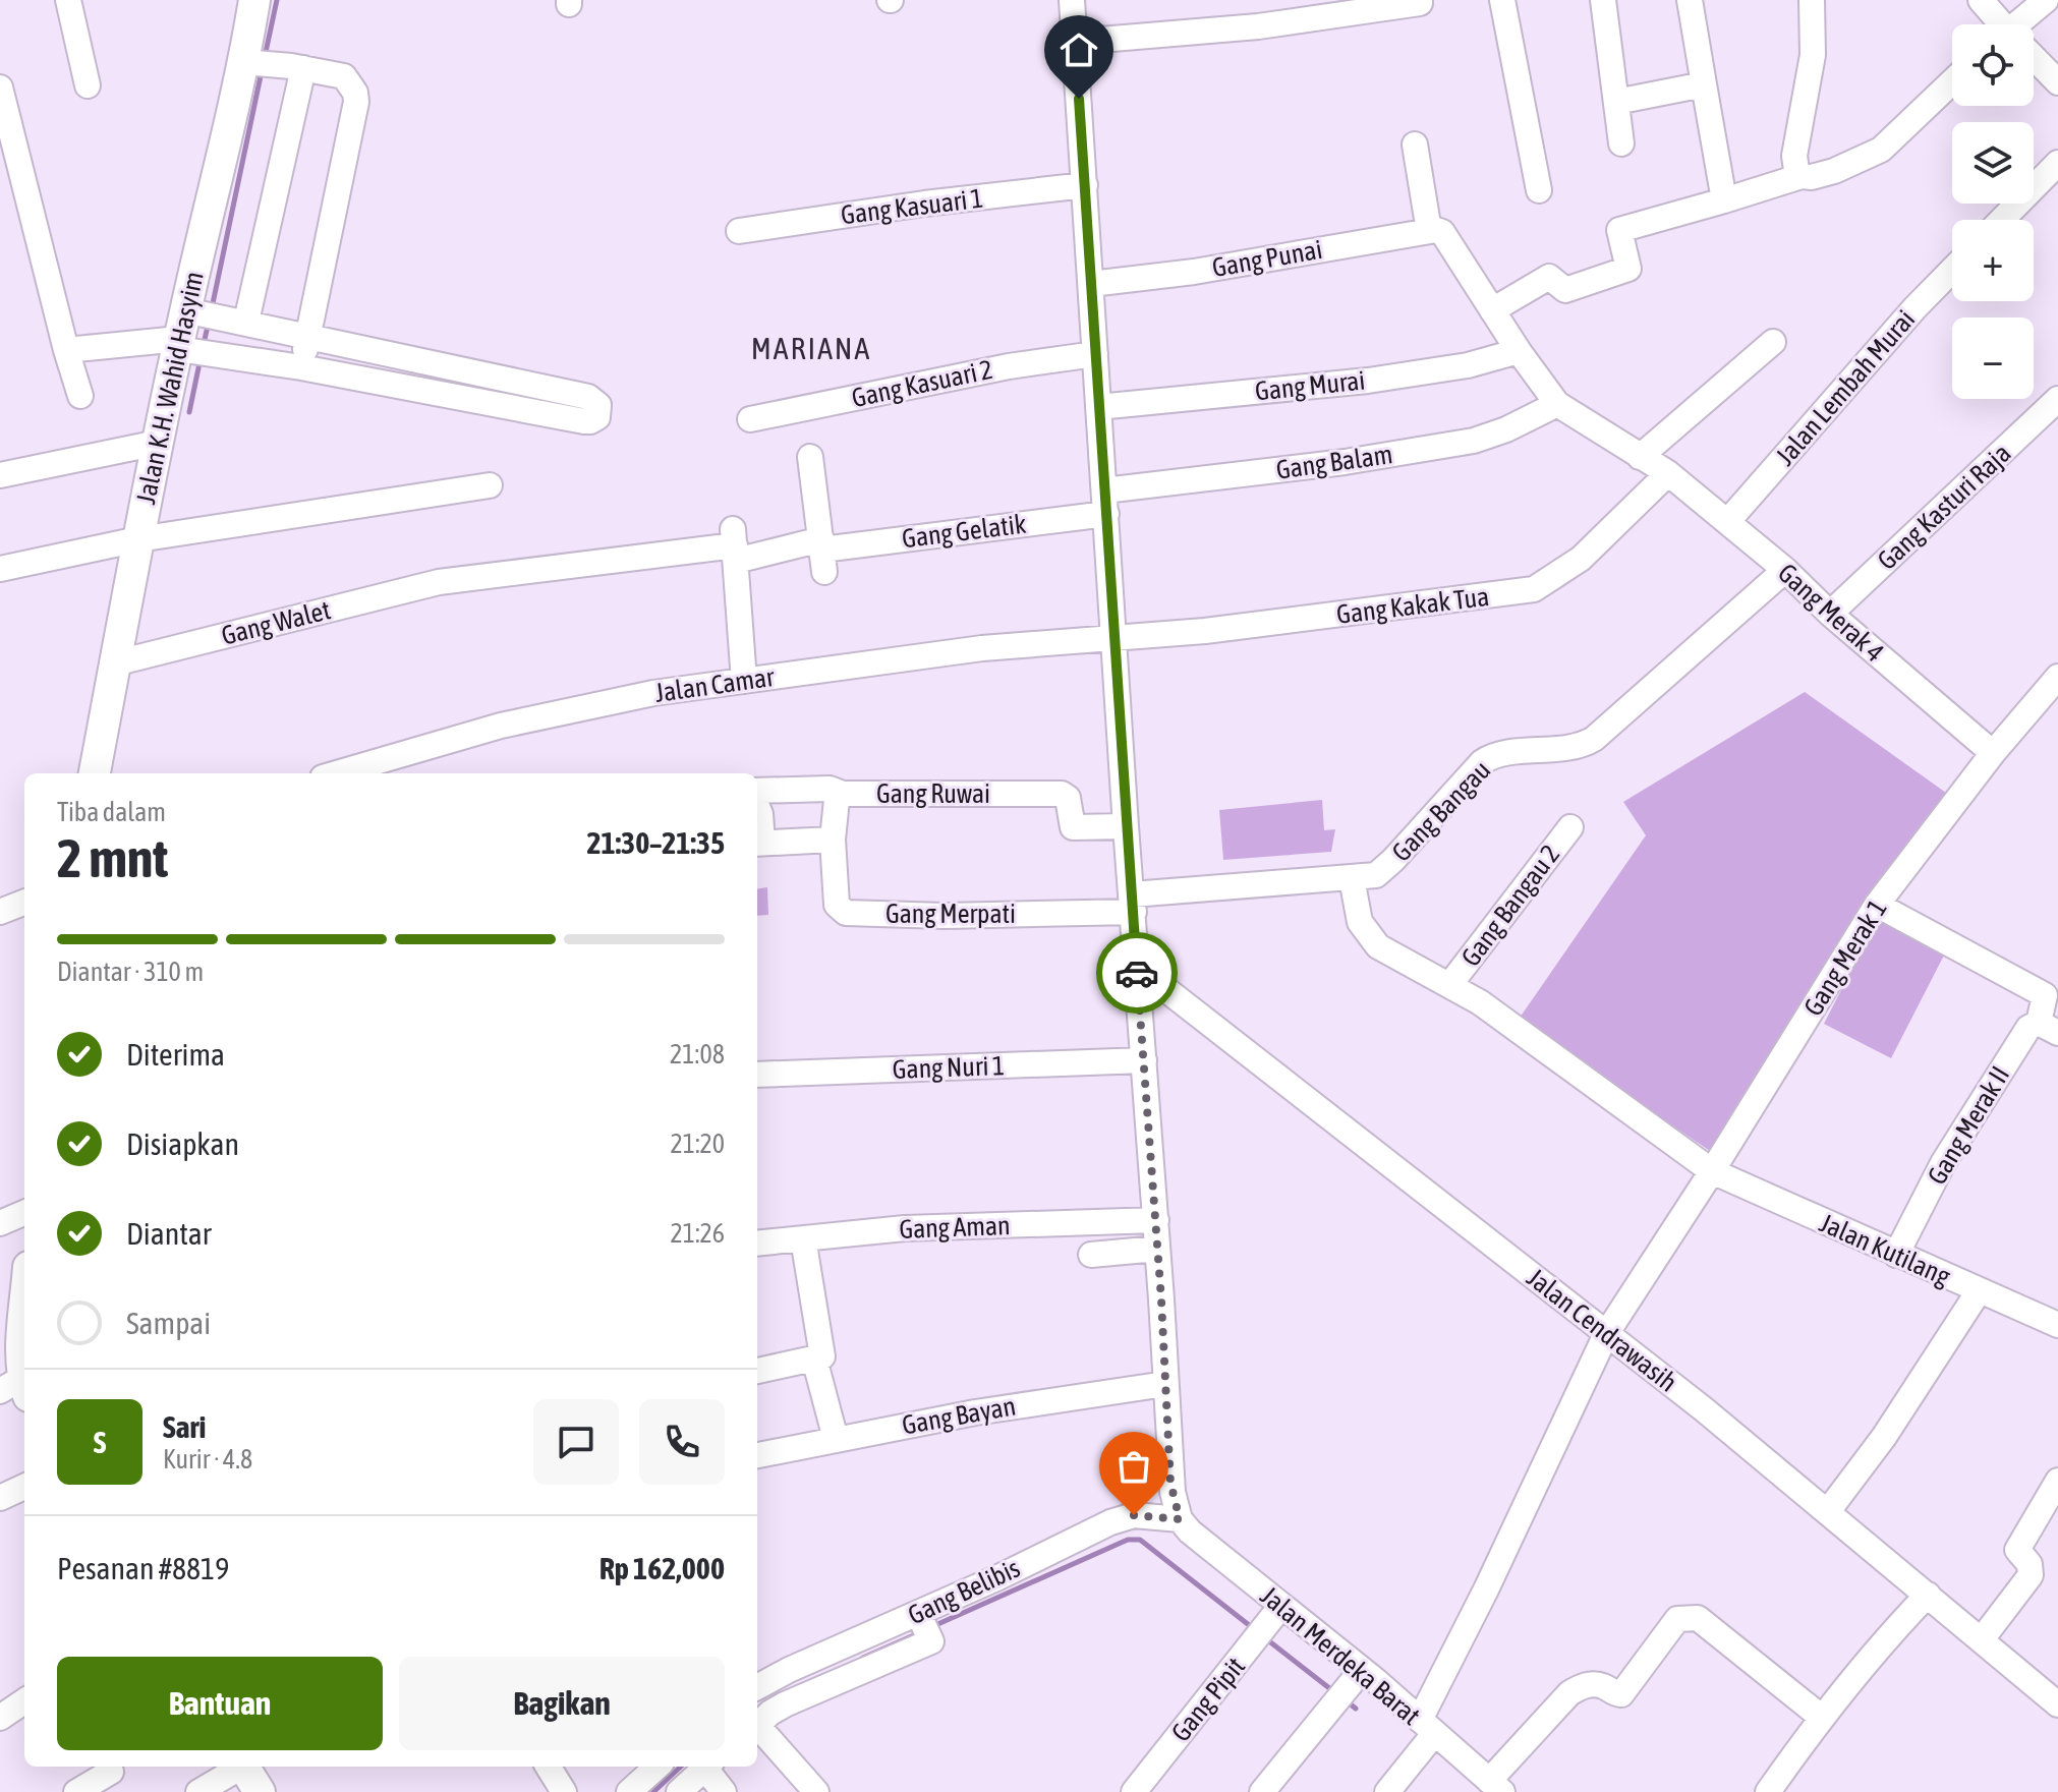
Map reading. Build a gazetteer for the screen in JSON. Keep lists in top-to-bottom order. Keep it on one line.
{"streets":{"main road":["Jalan K.H. Wahid Hasyim"],"street":["Gang Kasuari 1","Gang Punai","Gang Kasuari 2","Gang Murai","Jalan Lembah Murai","Gang Balam","Gang Kasturi Raja","Gang Gelatik","Gang Kakak Tua","Gang Merak 4","Gang Walet","Jalan Camar","Gang Ruwai","Gang Bangau","Gang Bangau 2","Gang Merpati","Gang Merak 1","Gang Nuri 1","Gang Merak II","Gang Aman","Jalan Kutilang","Jalan Cendrawasih","Gang Bayan","Gang Belibis","Jalan Merdeka Barat","Gang Pipit"]},"crossings":[["Jalan K.H. Wahid Hasyim","Gang Walet"],["Jalan Lembah Murai","Gang Merak 4"],["Gang Balam","Gang Gelatik"],["Gang Balam","Gang Merak 4"],["Gang Kasturi Raja","Gang Merak 4"],["Gang Gelatik","Gang Walet"],["Gang Kakak Tua","Gang Merak 4"],["Gang Kakak Tua","Jalan Camar"],["Gang Merak 4","Gang Bangau"],["Gang Merak 4","Gang Merak 1"],["Gang Ruwai","Gang Merpati"],["Gang Bangau","Gang Merpati"],["Gang Bangau","Jalan Kutilang"],["Gang Bangau 2","Jalan Kutilang"],["Gang Merak 1","Jalan Kutilang"],["Gang Merak 1","Jalan Cendrawasih"],["Gang Merak 1","Jalan Merdeka Barat"],["Gang Merak II","Jalan Kutilang"],["Gang Belibis","Jalan Merdeka Barat"],["Jalan Merdeka Barat","Gang Pipit"]],"districts":["MARIANA"],"page":{"map_buttons":["+","−"],"heading":["2 mnt","Tiba dalam","21:30–21:35"],"panel":["Sari","Kurir · 4.8","Pesanan #8819","Rp 162,000"],"bar":"Diantar · 310 m","list":[["Diterima","21:08"],["Disiapkan","21:20"],["Diantar","21:26"],"Sampai"],"round":"S","buttons":["Bantuan","Bagikan"]}}
